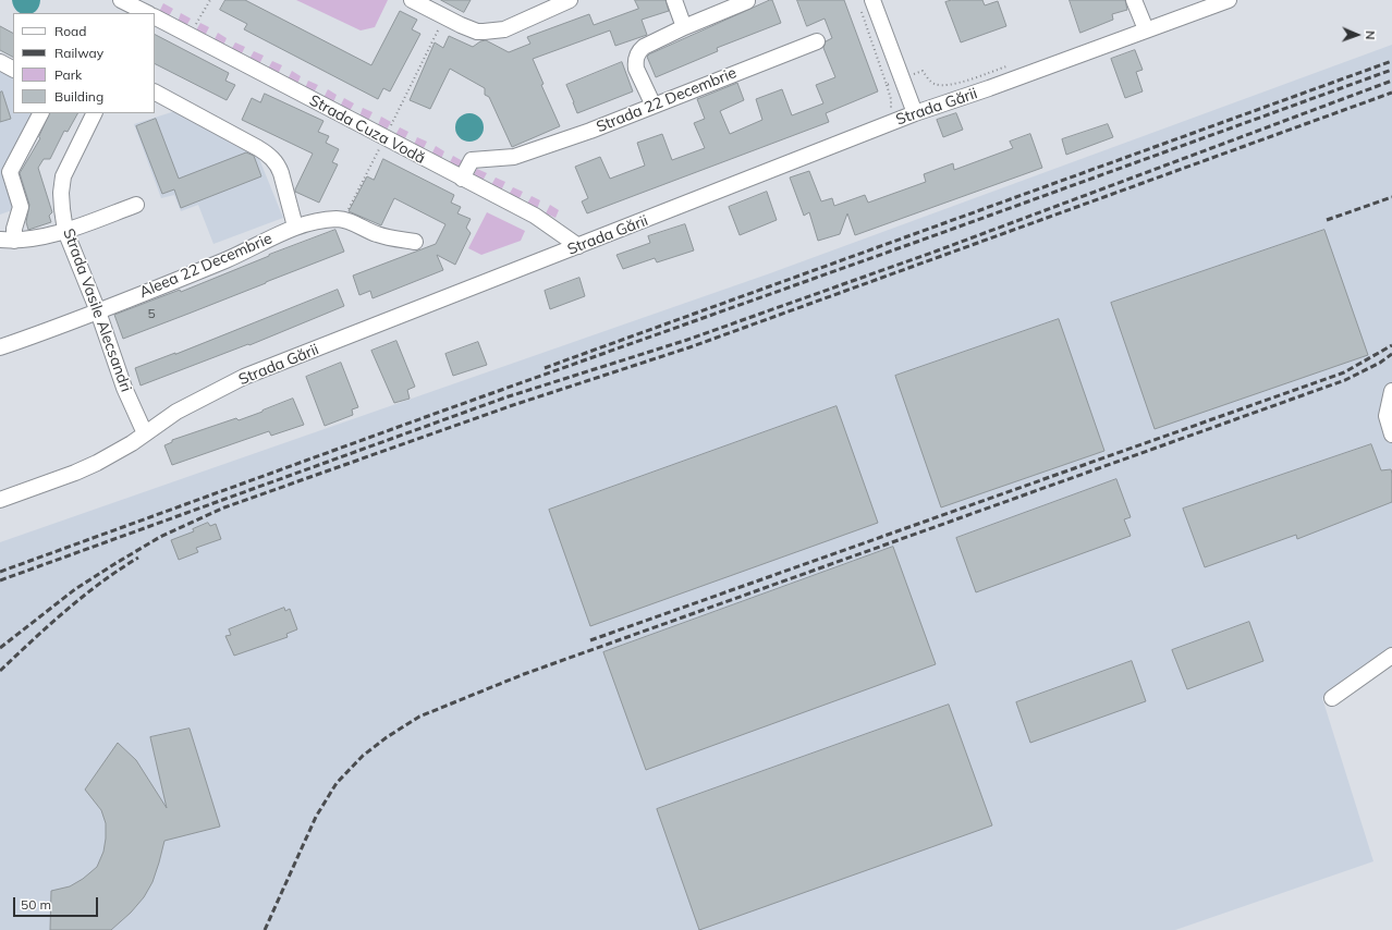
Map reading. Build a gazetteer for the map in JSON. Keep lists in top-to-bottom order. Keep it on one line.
{"streets":{"street":["Strada 22 Decembrie","Strada Gării","Strada Cuza Vodă","Aleea 22 Decembrie","Strada Vasile Alecsandri"]},"crossings":[["Strada 22 Decembrie","Strada Cuza Vodă"],["Strada Gării","Strada Cuza Vodă"],["Strada Gării","Strada Vasile Alecsandri"],["Aleea 22 Decembrie","Strada Vasile Alecsandri"]],"house_numbers":["5"],"legend":["Road","Railway","Park","Building"],"scale_bar":"50 m","north":"right"}
